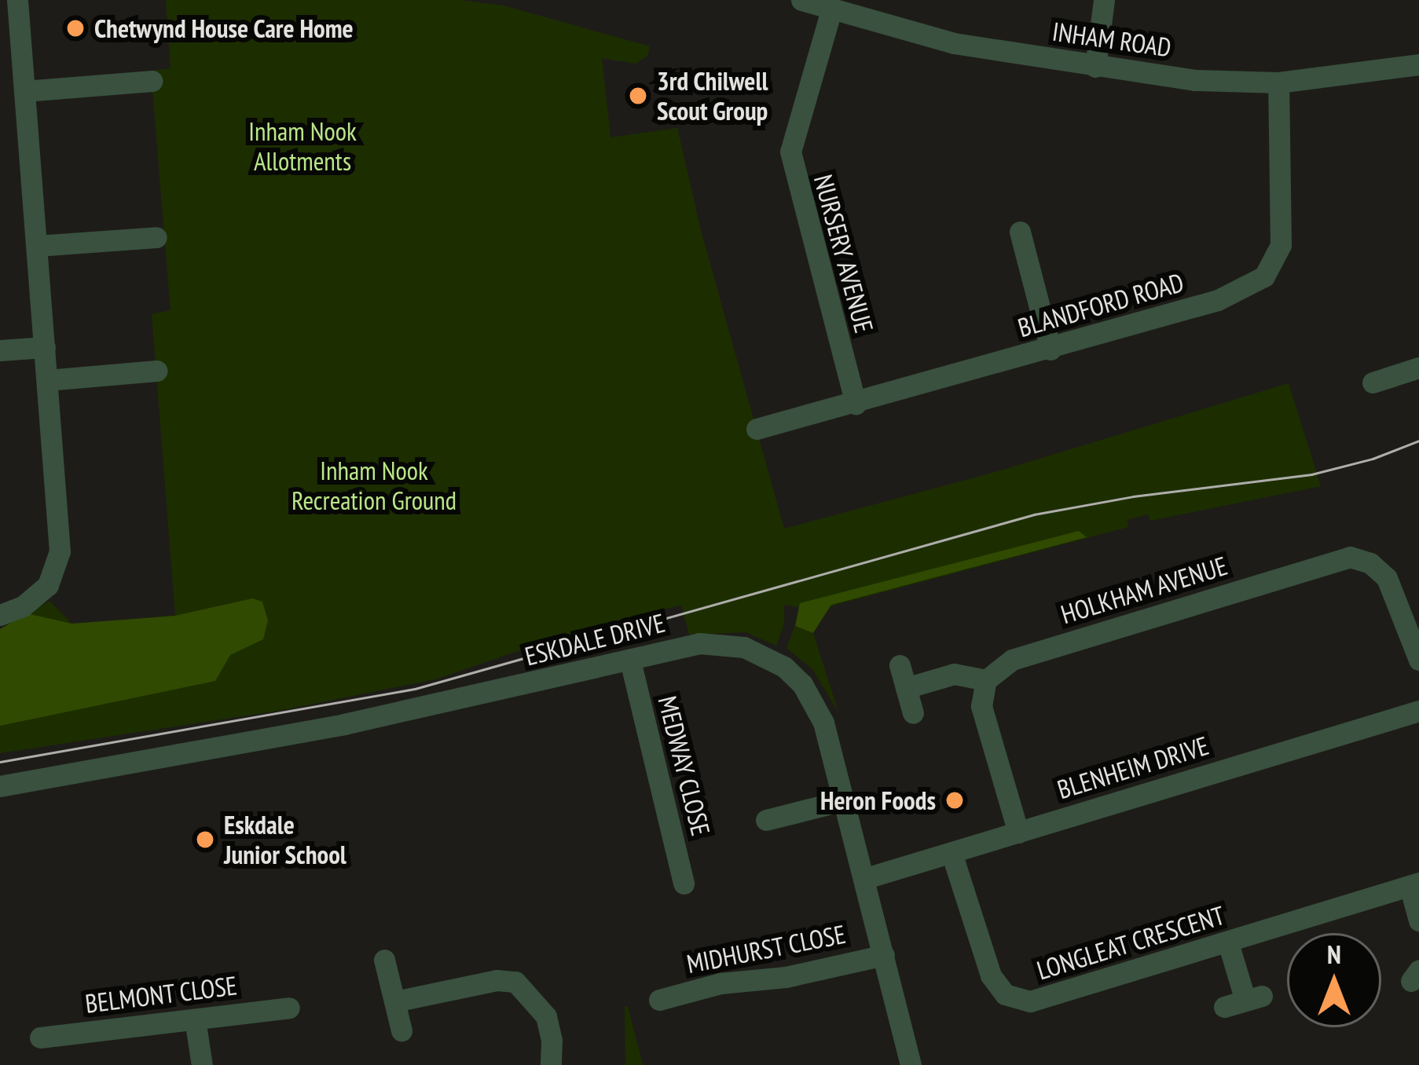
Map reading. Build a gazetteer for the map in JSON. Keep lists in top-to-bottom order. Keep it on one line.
{"streets":{"street":["INHAM ROAD","NURSERY AVENUE","BLANDFORD ROAD","HOLKHAM AVENUE","ESKDALE DRIVE","MEDWAY CLOSE","BLENHEIM DRIVE","LONGLEAT CRESCENT","MIDHURST CLOSE","BELMONT CLOSE"]},"crossings":[["INHAM ROAD","NURSERY AVENUE"],["INHAM ROAD","BLANDFORD ROAD"],["NURSERY AVENUE","BLANDFORD ROAD"],["ESKDALE DRIVE","MEDWAY CLOSE"],["ESKDALE DRIVE","BLENHEIM DRIVE"],["ESKDALE DRIVE","MIDHURST CLOSE"],["BLENHEIM DRIVE","LONGLEAT CRESCENT"]],"parks":["Inham Nook Allotments","Inham Nook Recreation Ground"],"places":["Chetwynd House Care Home","3rd Chilwell Scout Group","Heron Foods","Eskdale Junior School"],"north":"top"}
